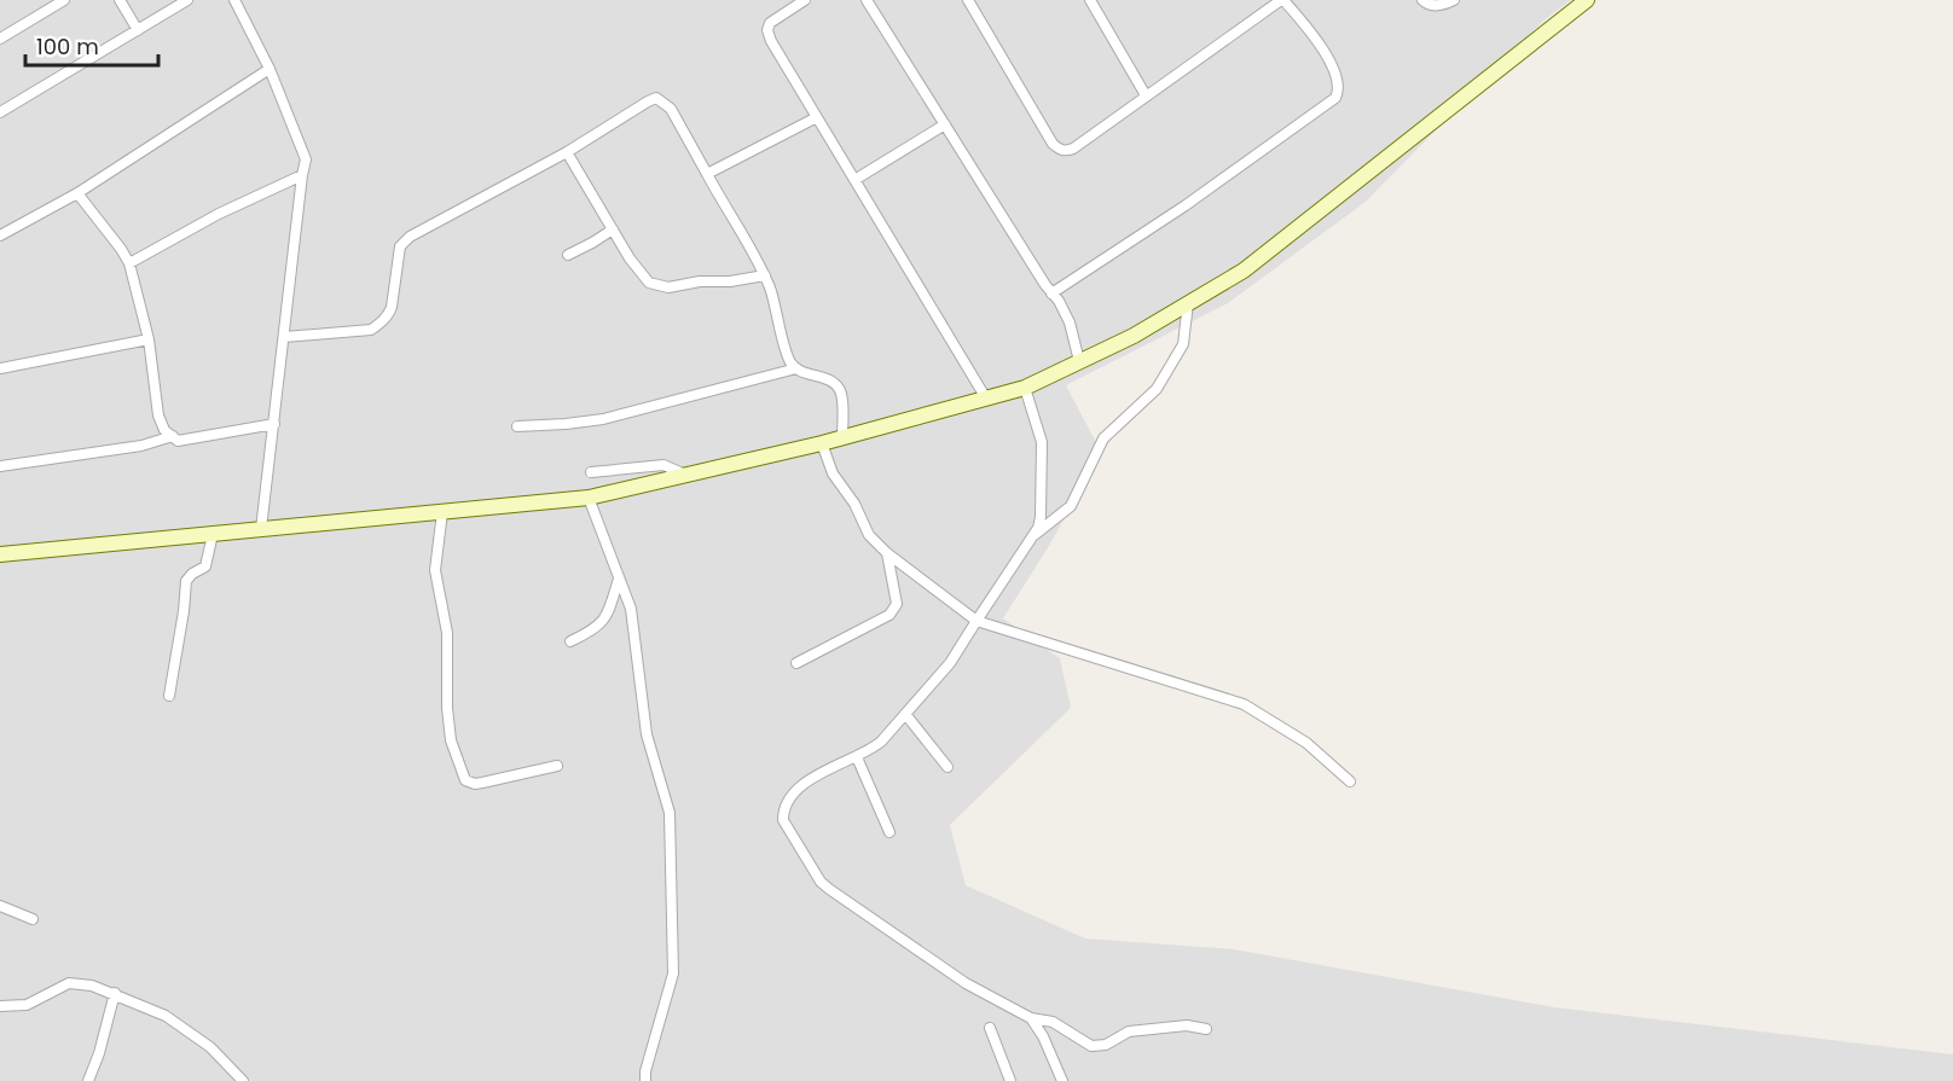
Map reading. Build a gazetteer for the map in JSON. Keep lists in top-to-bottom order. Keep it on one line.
{"scale_bar":"100 m"}
